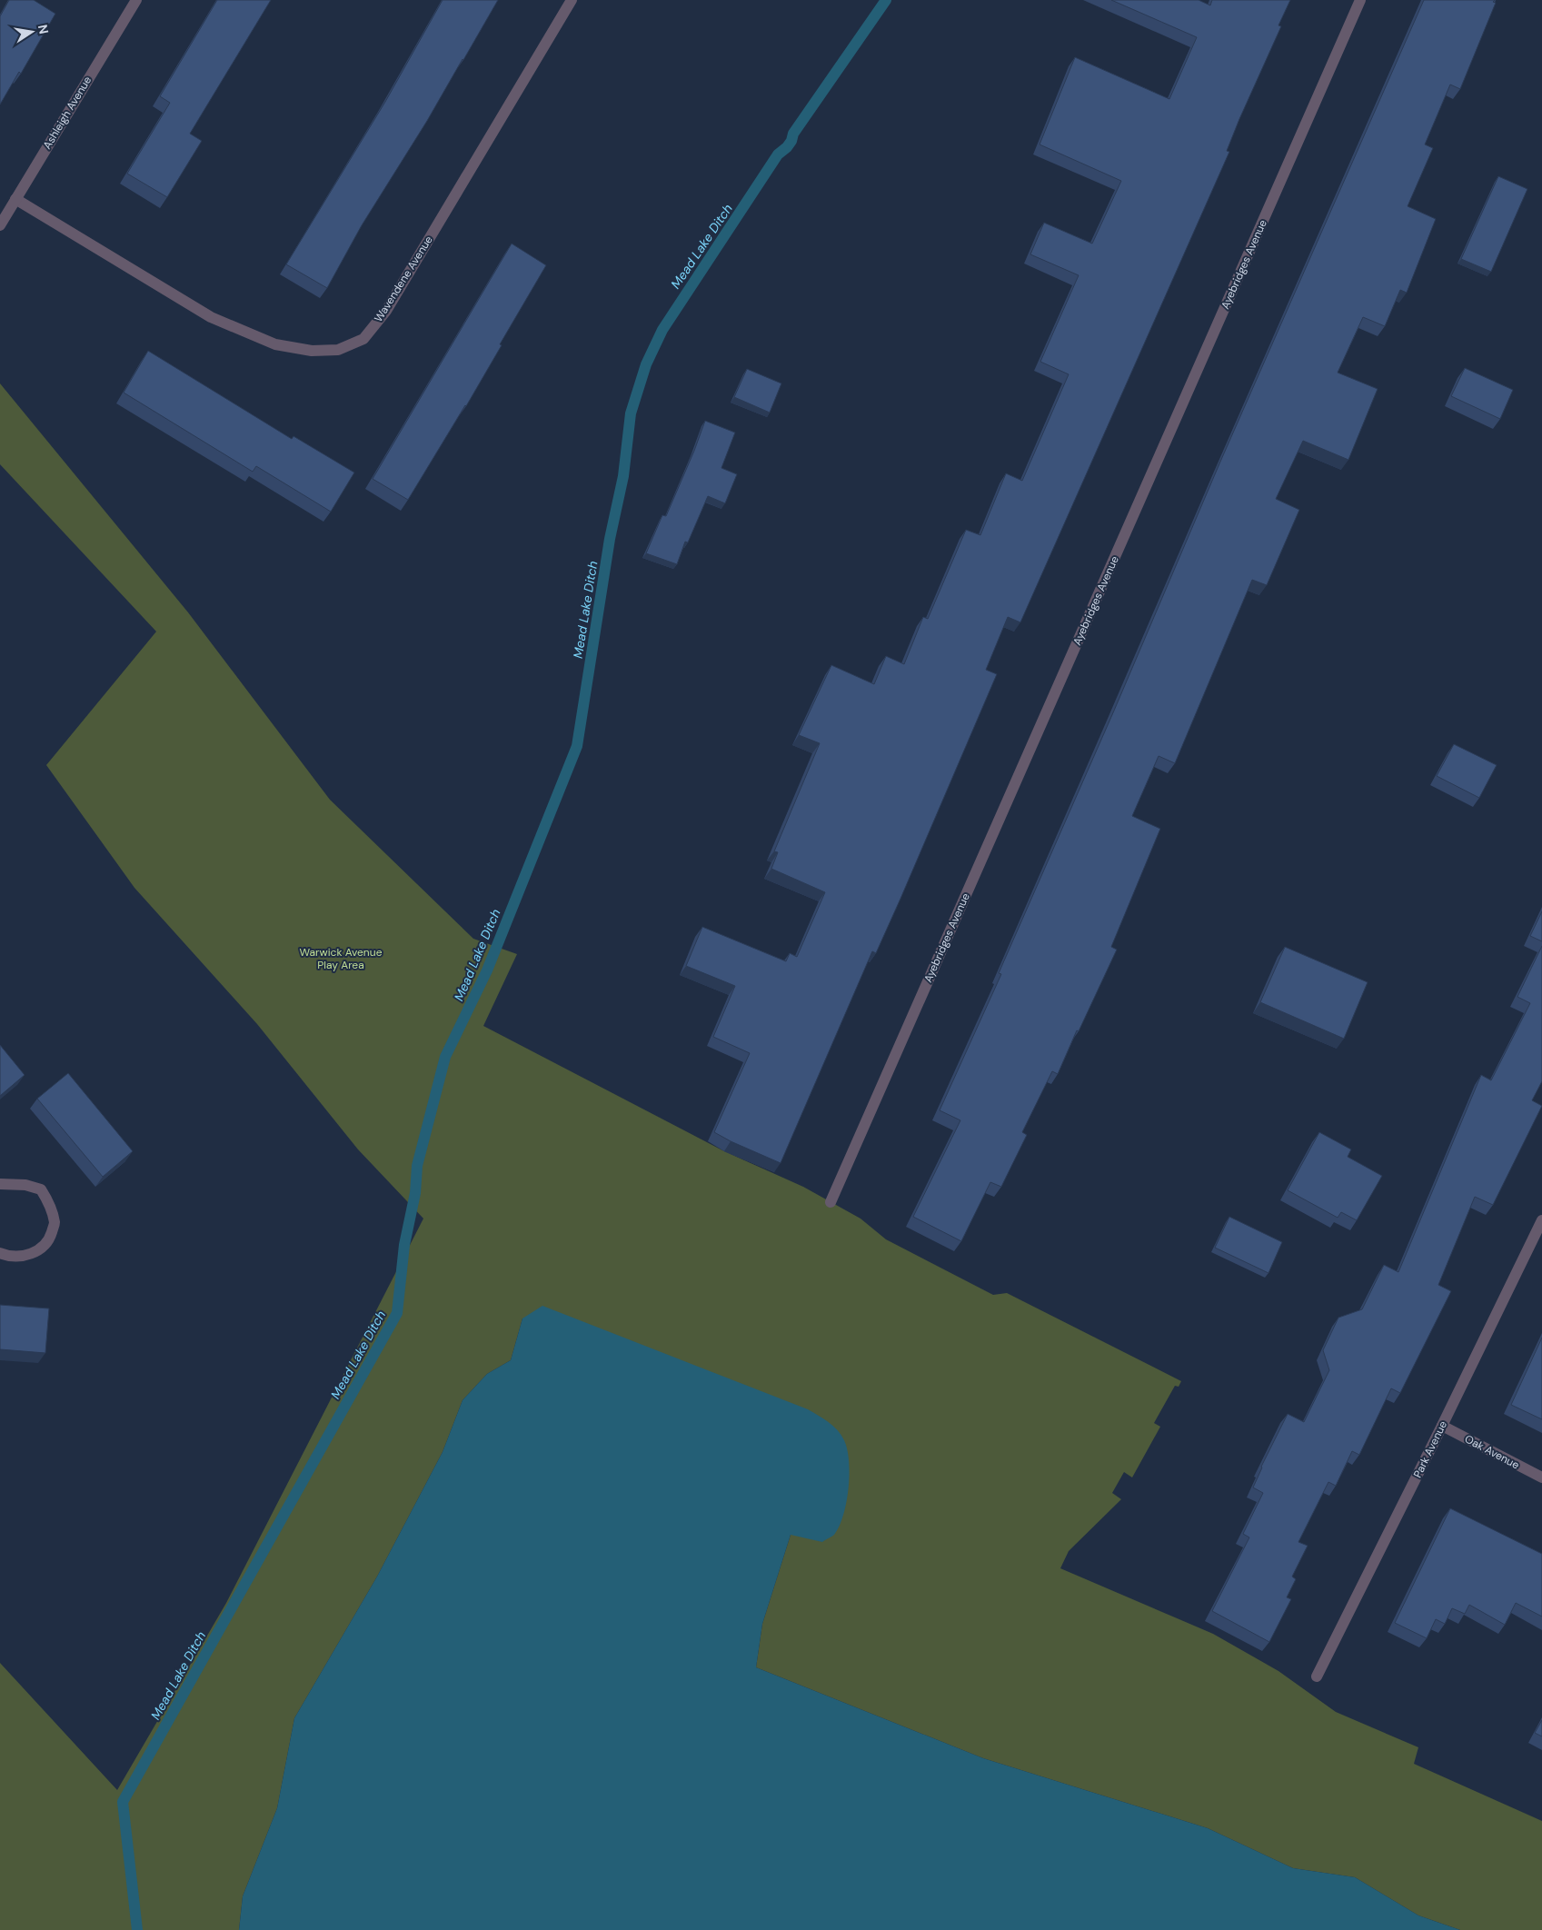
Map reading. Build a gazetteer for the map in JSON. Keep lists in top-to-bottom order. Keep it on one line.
{"streets":{"street":["Ashleigh Avenue","Ayebridges Avenue","Wavendene Avenue","Park Avenue","Oak Avenue"]},"crossings":[["Ashleigh Avenue","Wavendene Avenue"],["Park Avenue","Oak Avenue"]],"water":["Mead Lake Ditch"],"parks":["Warwick Avenue Play Area"],"north":"right"}
